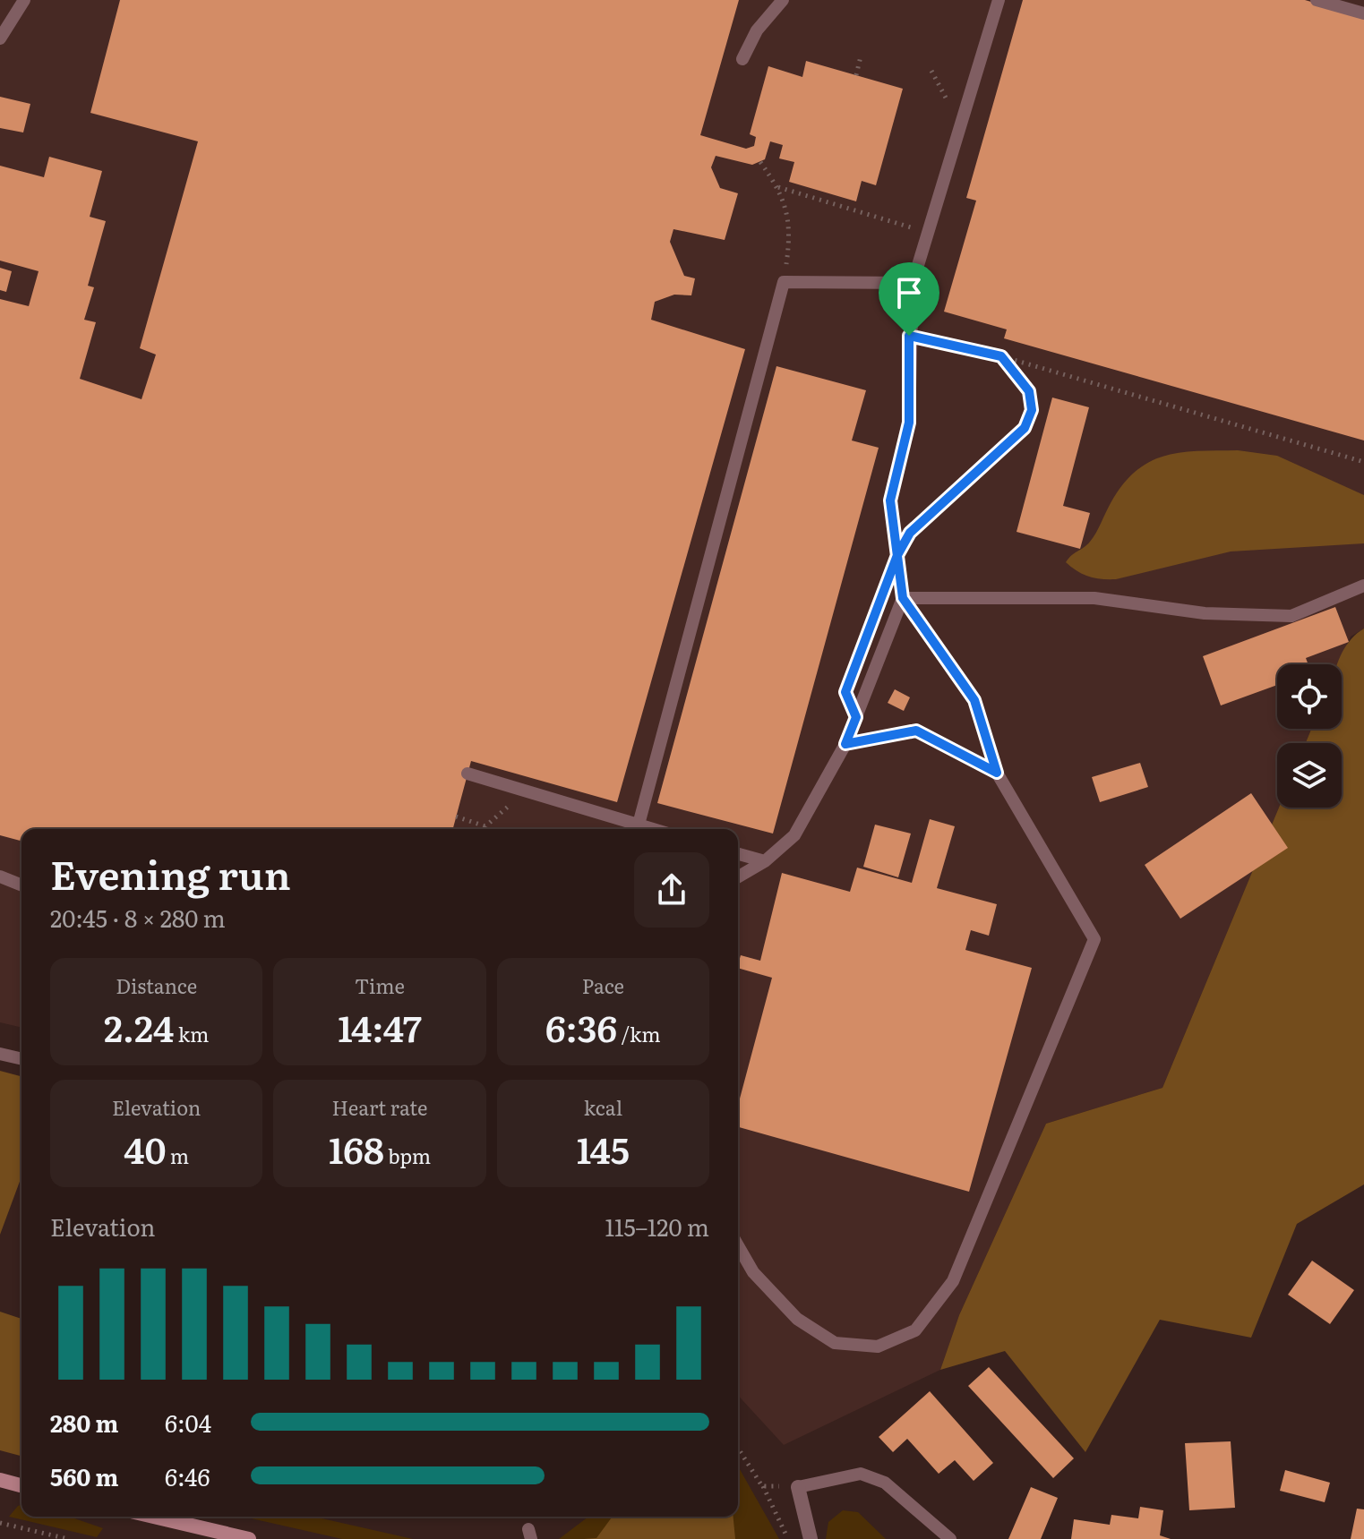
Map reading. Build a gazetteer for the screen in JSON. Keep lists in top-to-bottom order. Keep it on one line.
{"page":{"heading":["Evening run","20:45 · 8 × 280 m"],"stats":[["Distance","2.24 km"],["Time","14:47"],["Pace","6:36 /km"],["Elevation","40 m"],["Heart rate","168 bpm"],["kcal","145"]],"chart":["Elevation","115–120 m"],"list":[{"name":"280 m","note":"6:04"},{"name":"560 m","note":"6:46"}]}}
